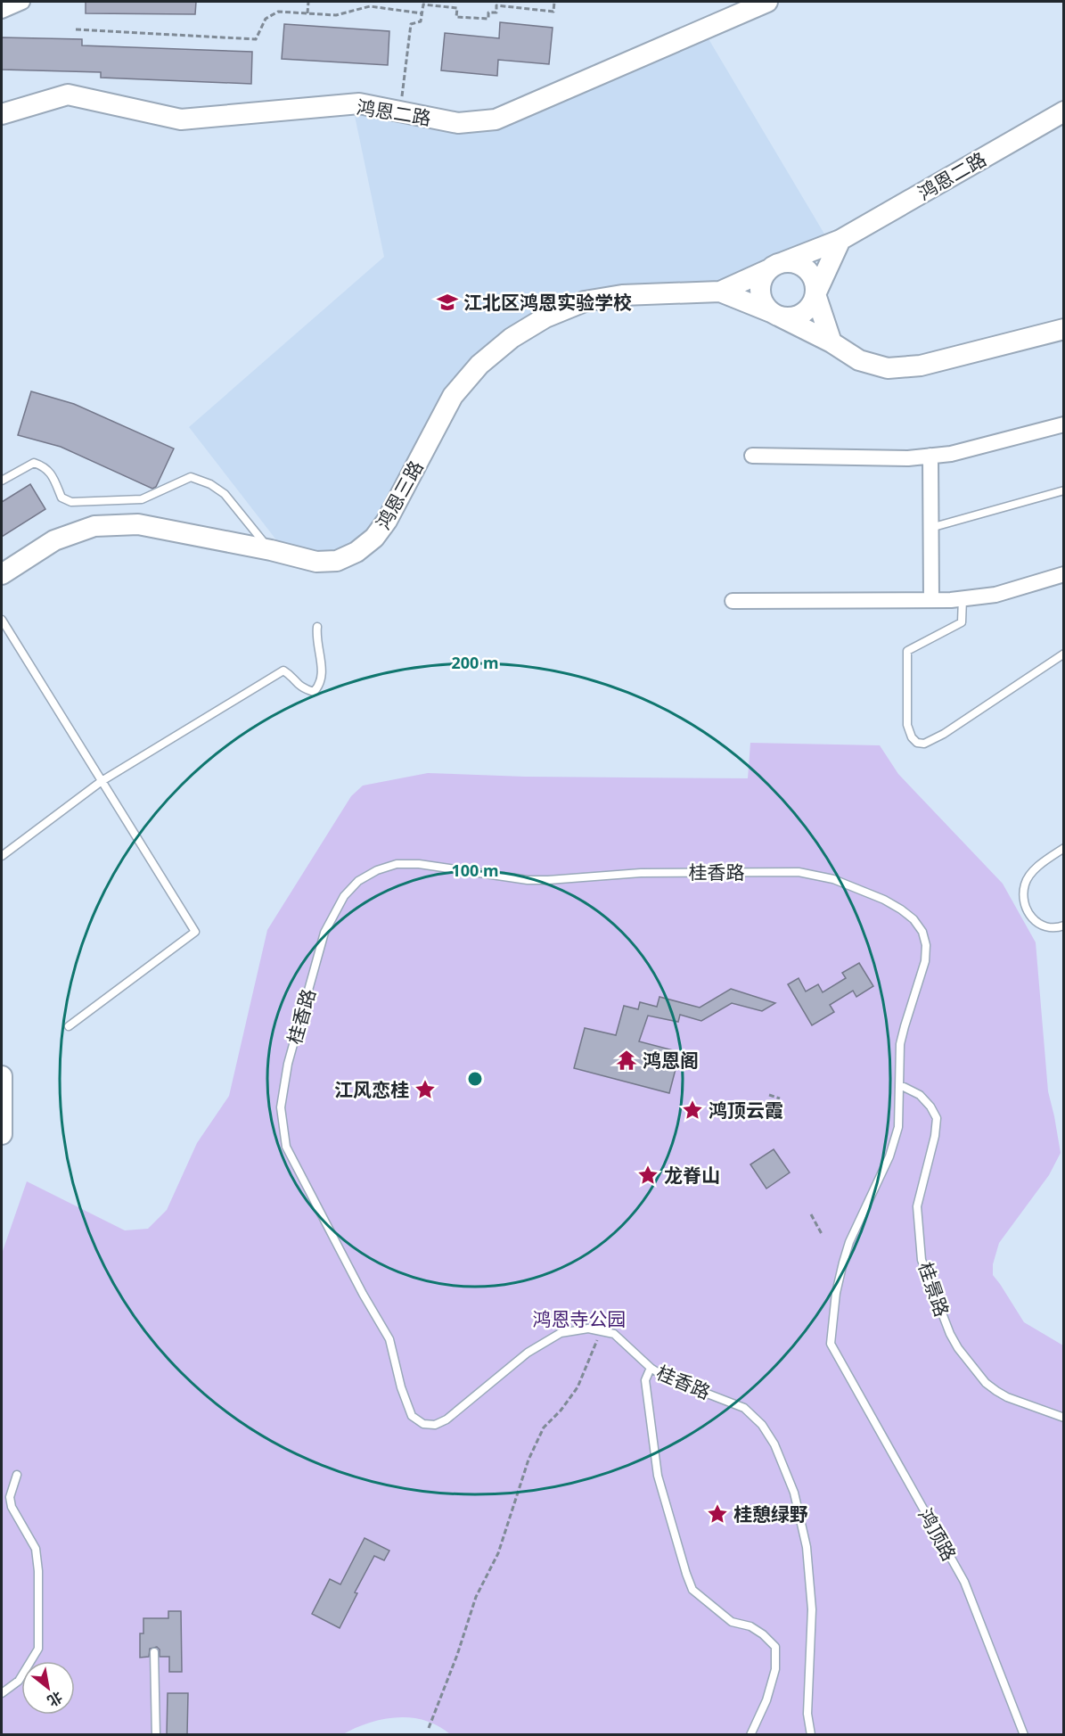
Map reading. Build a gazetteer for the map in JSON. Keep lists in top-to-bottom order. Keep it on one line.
{"streets":{"street":["鸿恩二路","鸿恩三路"],"lane":["桂香路","桂景路","鸿顶路"]},"crossings":[["鸿恩二路","鸿恩三路"],["桂香路","桂景路"],["桂香路","鸿顶路"]],"parks":["鸿恩寺公园"],"places":{"school or university":["江北区鸿恩实验学校"],"temple":["鸿恩阁"],"place":["江风恋桂","鸿顶云霞","龙脊山","桂憩绿野"]},"north":"bottom right","rings":["200 m","100 m"]}
